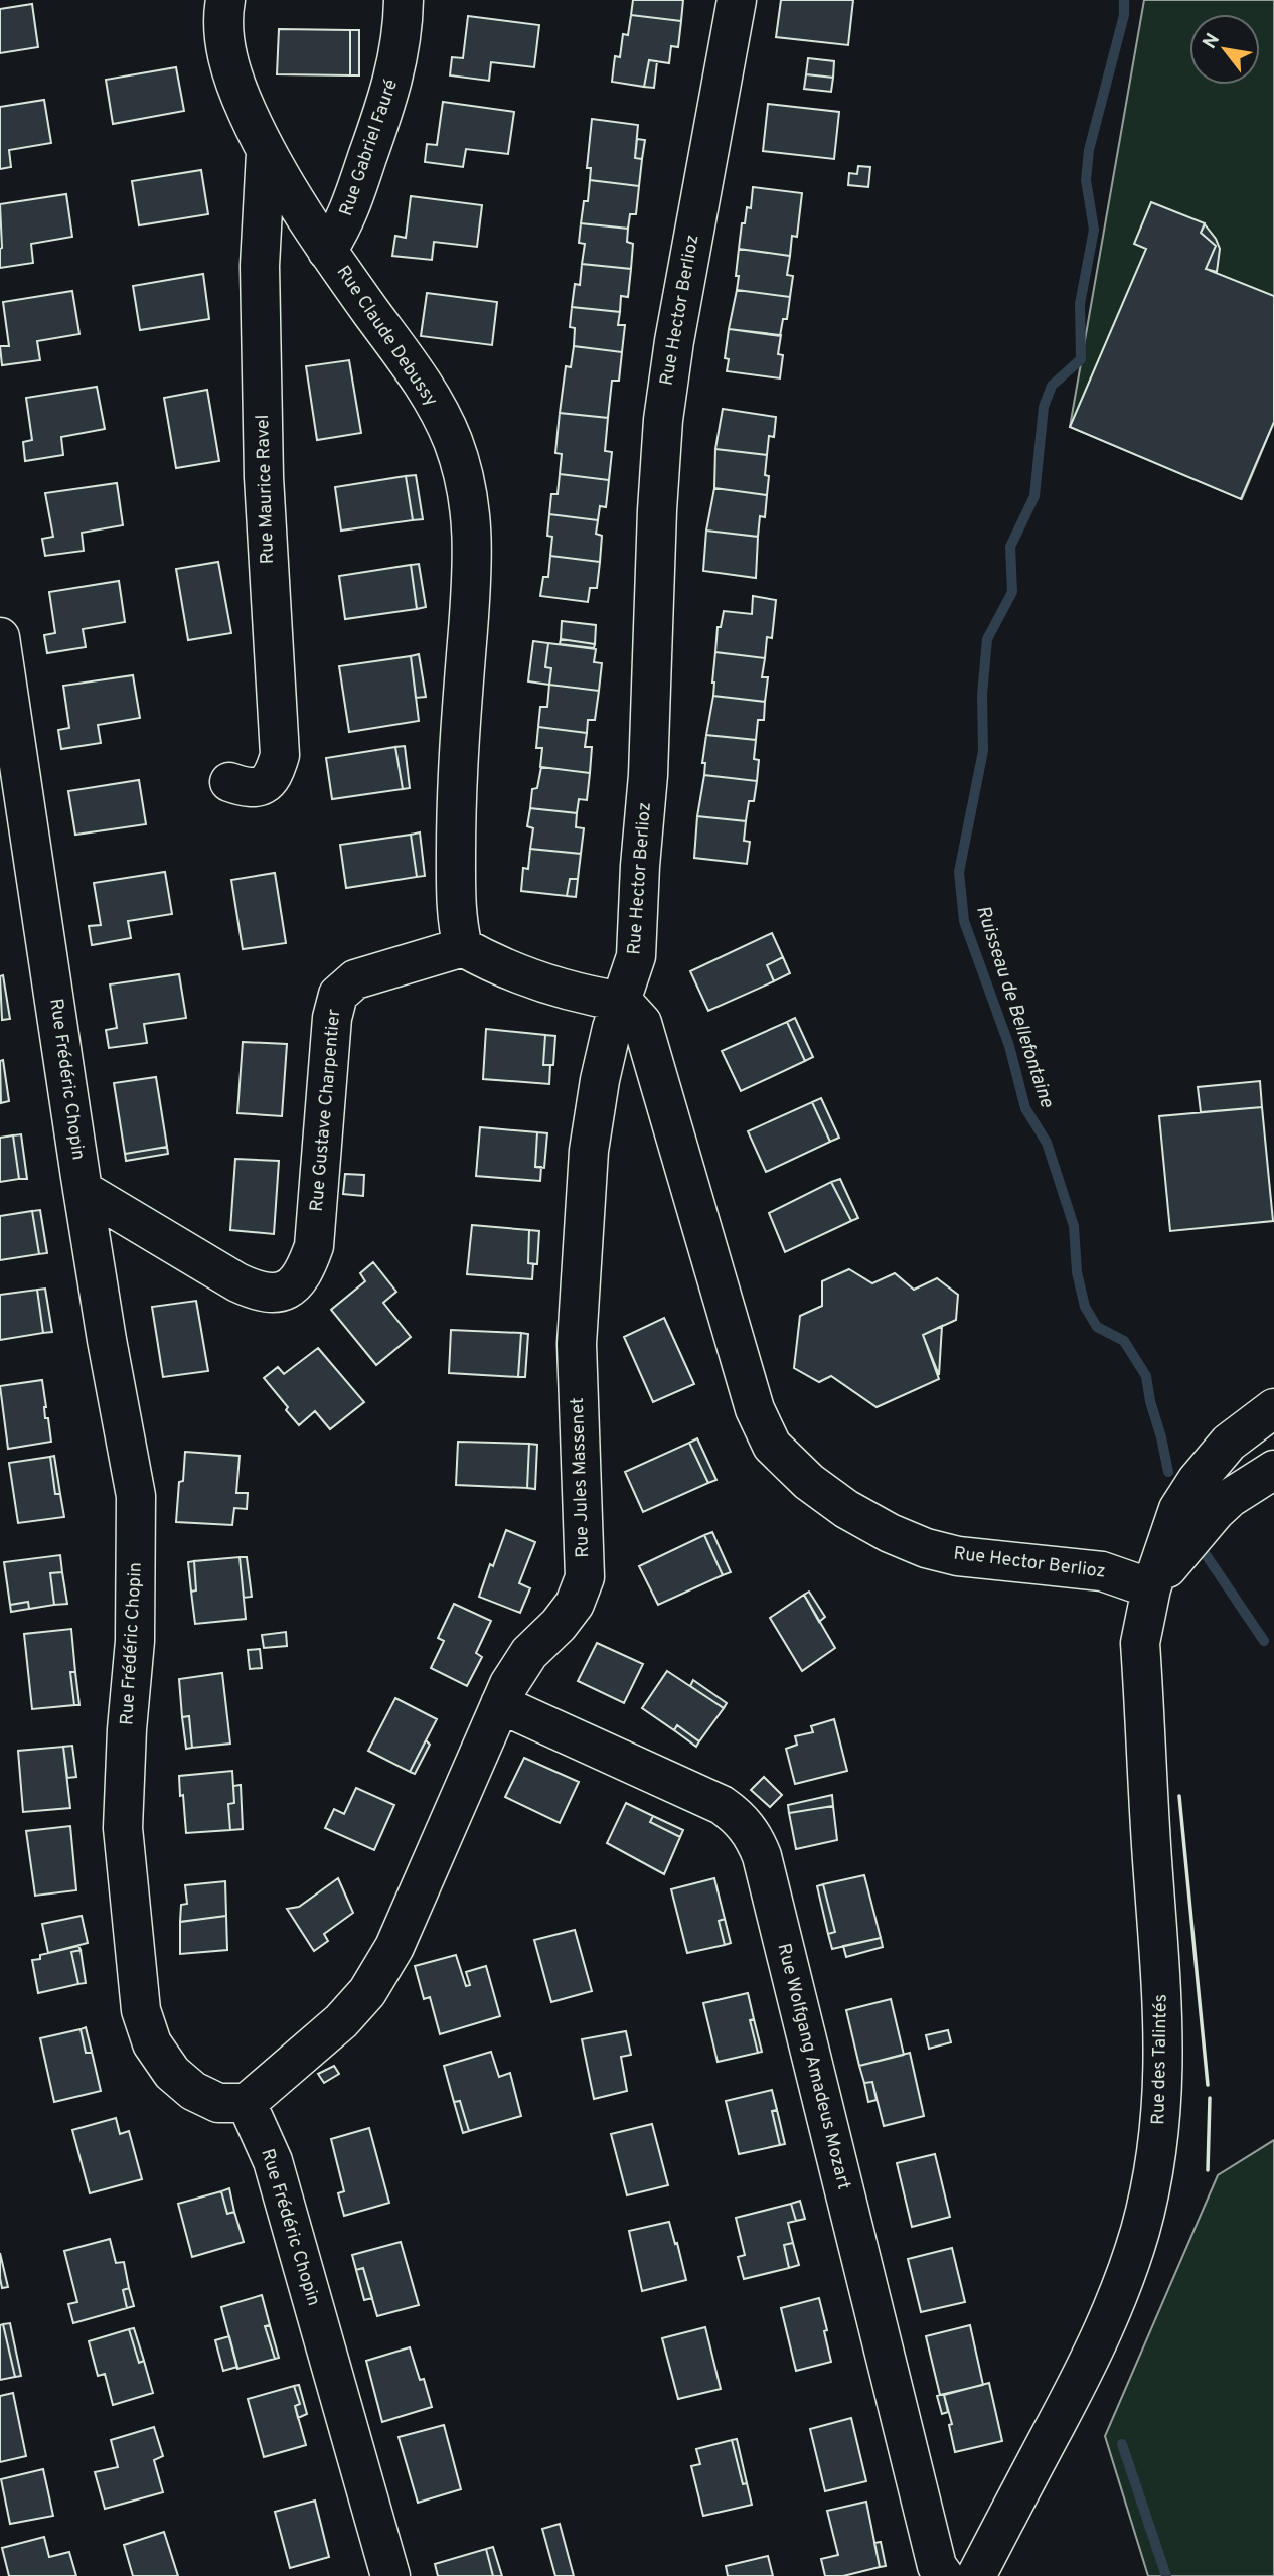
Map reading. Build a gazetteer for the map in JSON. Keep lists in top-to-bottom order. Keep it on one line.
{"streets":{"street":["Rue Gabriel Fauré","Rue Hector Berlioz","Rue Claude Debussy","Rue Maurice Ravel","Rue Frédéric Chopin","Rue Gustave Charpentier","Rue Jules Massenet","Rue des Talintés","Rue Wolfgang Amadeus Mozart"]},"crossings":[["Rue Gabriel Fauré","Rue Claude Debussy"],["Rue Hector Berlioz","Rue Jules Massenet"],["Rue Hector Berlioz","Rue des Talintés"],["Rue Claude Debussy","Rue Maurice Ravel"],["Rue Claude Debussy","Rue Gustave Charpentier"],["Rue Frédéric Chopin","Rue Gustave Charpentier"],["Rue Frédéric Chopin","Rue Jules Massenet"],["Rue Jules Massenet","Rue Wolfgang Amadeus Mozart"]],"water":["Ruisseau de Bellefontaine"],"north":"top left"}
